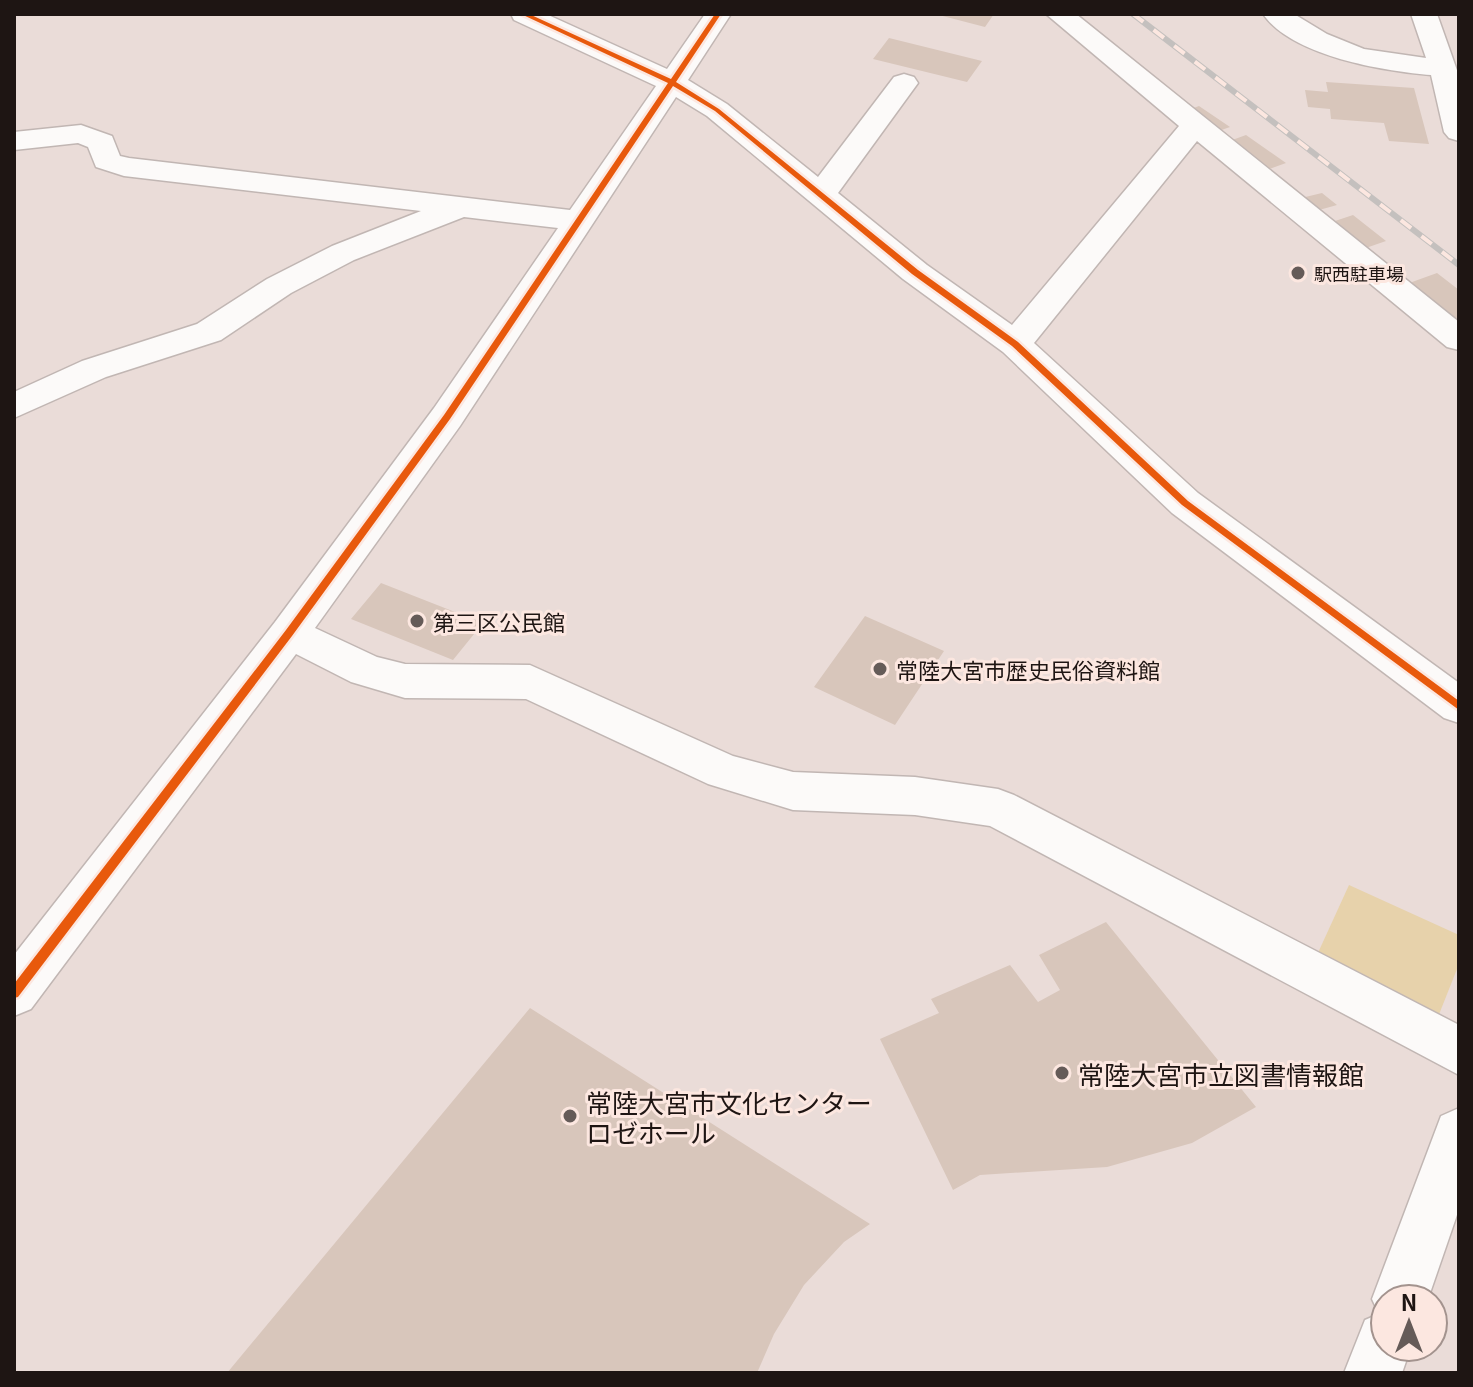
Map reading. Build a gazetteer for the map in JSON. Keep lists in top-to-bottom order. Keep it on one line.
{"places":["駅西駐車場","第三区公民館","常陸大宮市歴史民俗資料館","常陸大宮市立図書情報館","常陸大宮市文化センター ロゼホール"],"north":"top"}
